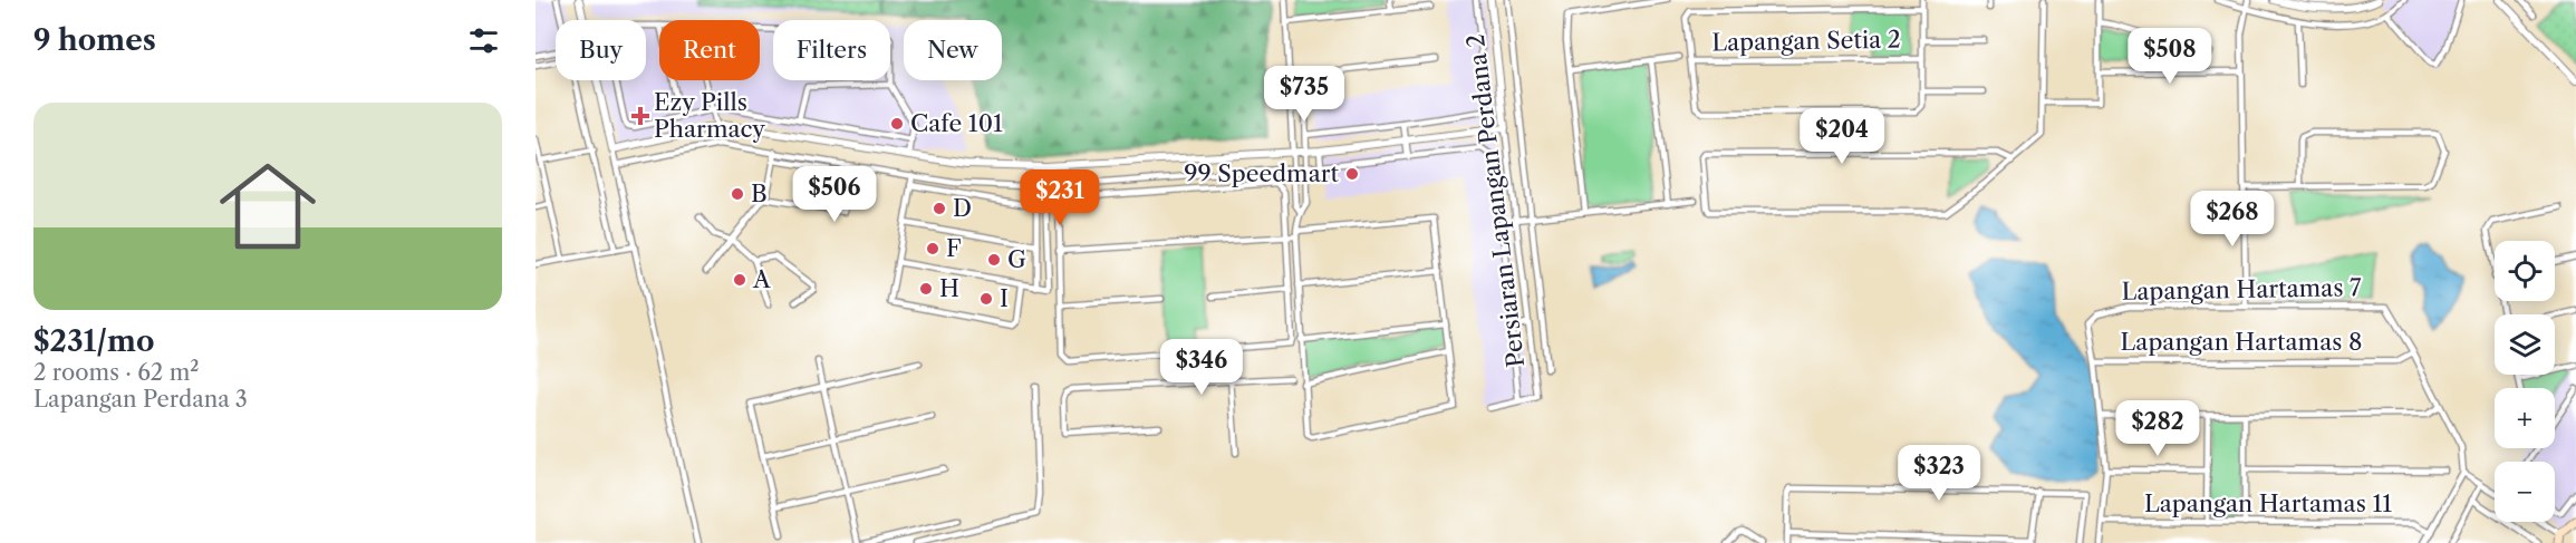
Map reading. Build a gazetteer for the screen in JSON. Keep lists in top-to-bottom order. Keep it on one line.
{"streets":{"street":["Lapangan Setia 2","Persiaran Lapangan Perdana 2","Lapangan Hartamas 7","Lapangan Hartamas 8","Lapangan Hartamas 11"]},"crossings":[["Lapangan Hartamas 7","Lapangan Hartamas 8"]],"places":{"health":["Ezy Pills Pharmacy"],"other":["Cafe 101","99 Speedmart","B","D","F","G","A","H","I"]},"page":{"heading":"9 homes","chip":["Buy","Rent","Filters","New"],"price":["$508","$735","$204","$506","$231","$268","$346","$282","$323"],"list":[{"name":"$231/mo","note":"2 rooms · 62 m² · Lapangan Perdana 3"}],"map_buttons":["+","−"]}}
